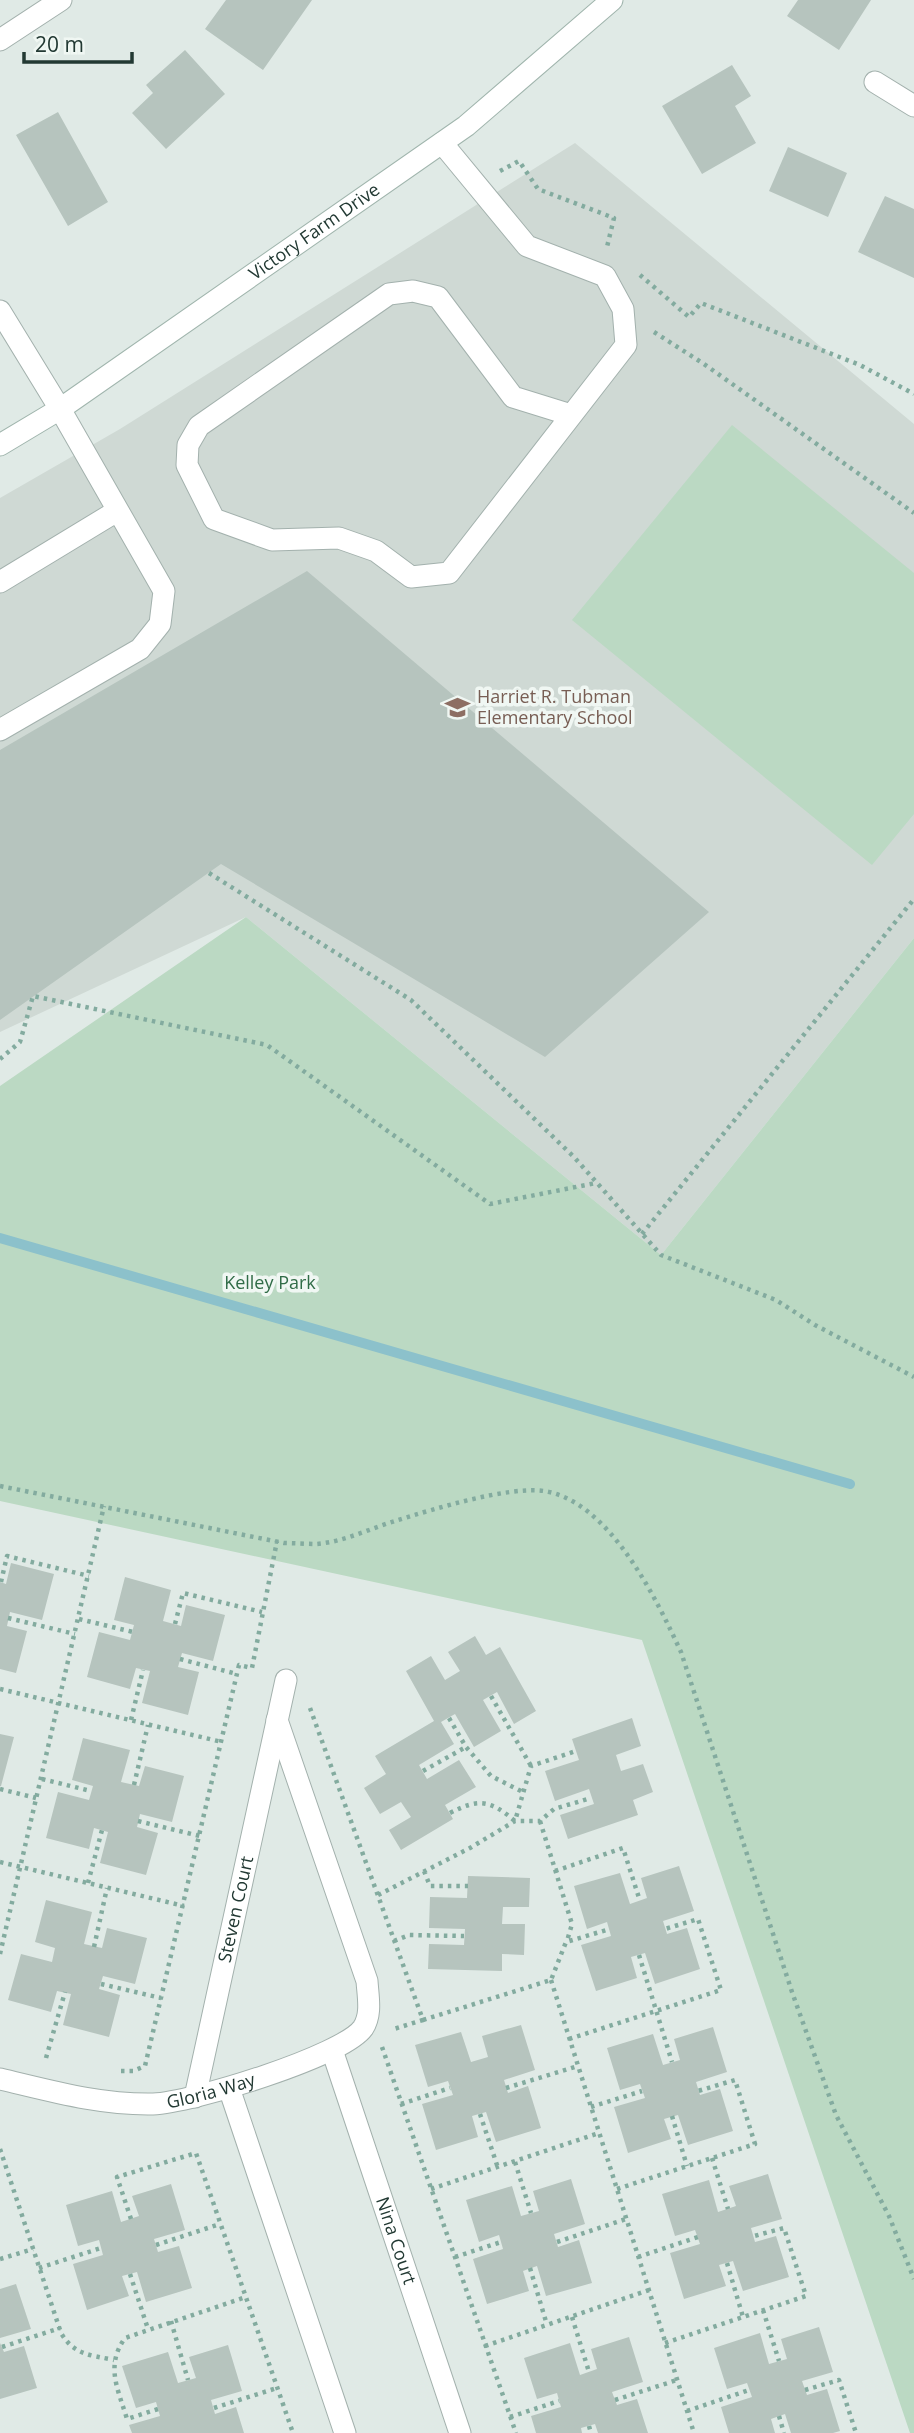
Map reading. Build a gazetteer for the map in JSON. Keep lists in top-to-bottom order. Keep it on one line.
{"streets":{"street":["Victory Farm Drive","Steven Court","Gloria Way","Nina Court"]},"crossings":[["Steven Court","Gloria Way"],["Gloria Way","Nina Court"]],"parks":["Kelley Park"],"places":{"school or university":["Harriet R. Tubman Elementary School"]},"scale_bar":"20 m"}
